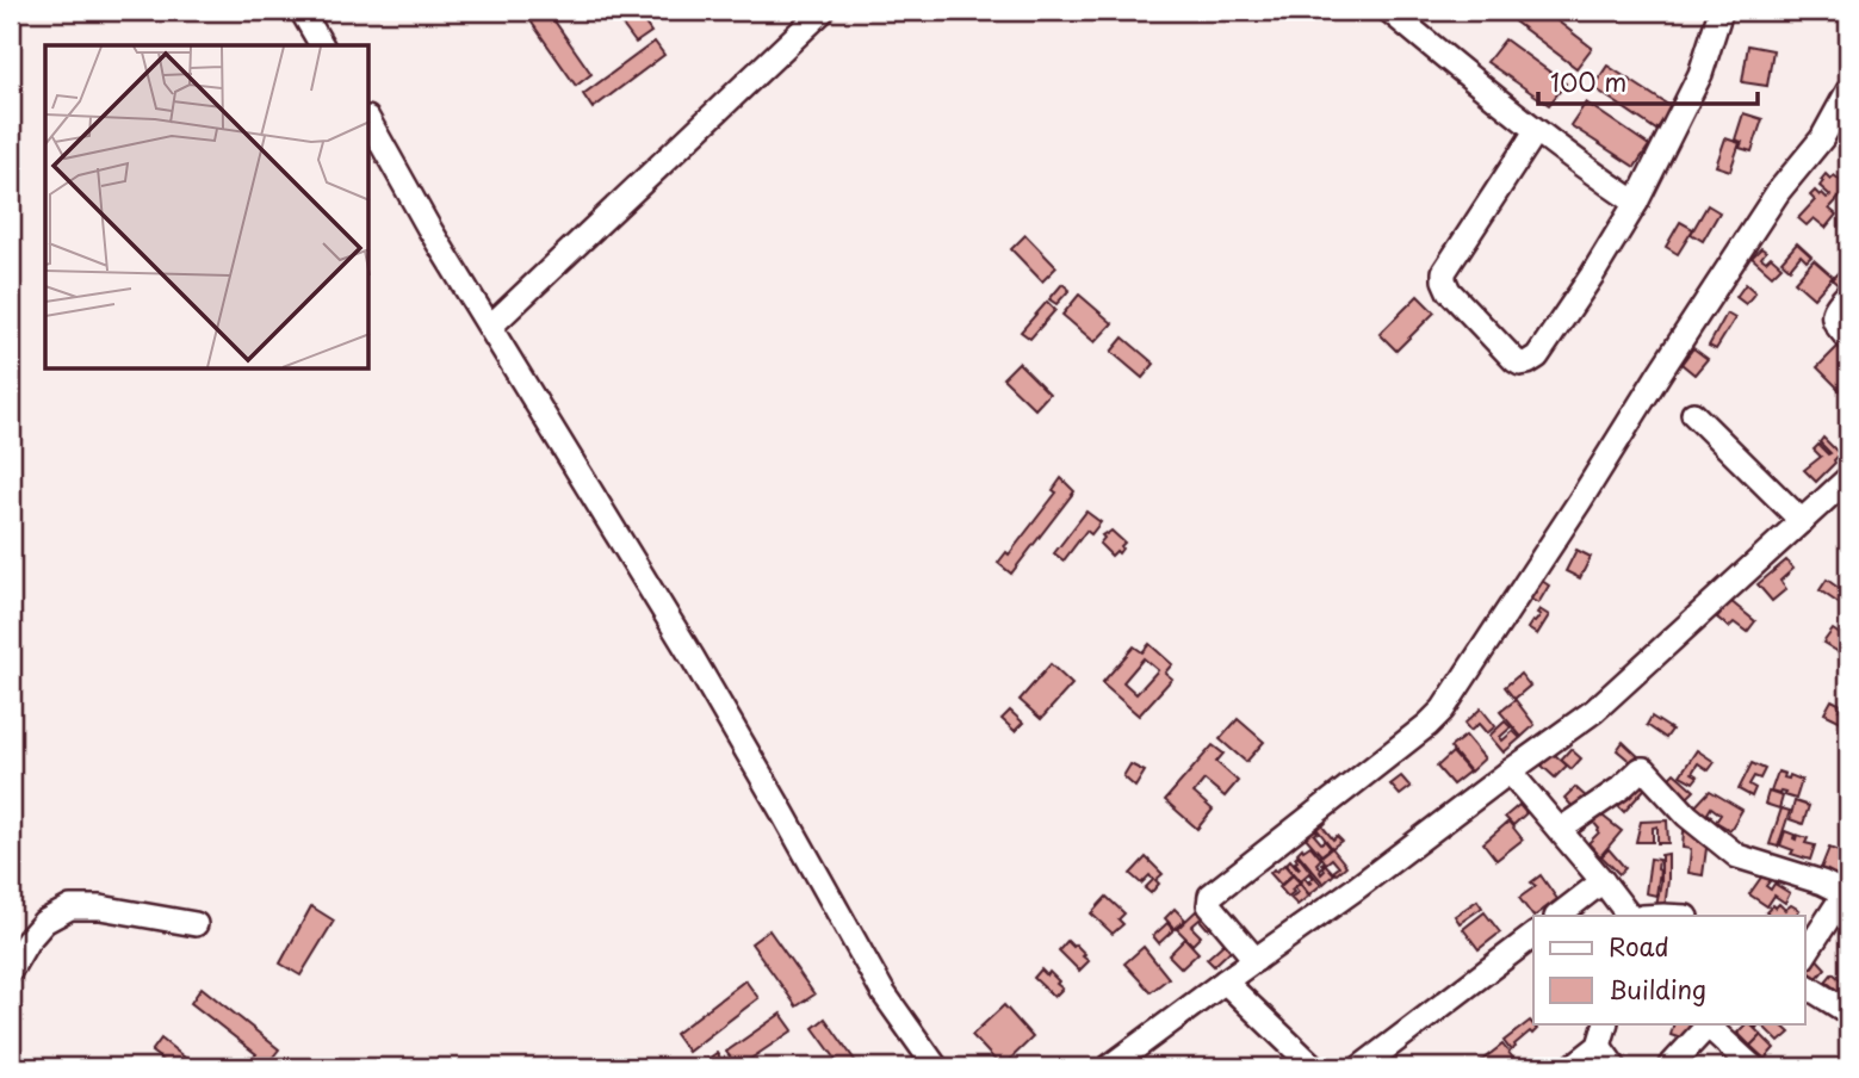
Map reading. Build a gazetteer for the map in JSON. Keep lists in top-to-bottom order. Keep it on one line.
{"legend":["Road","Building"],"scale_bar":"100 m"}
